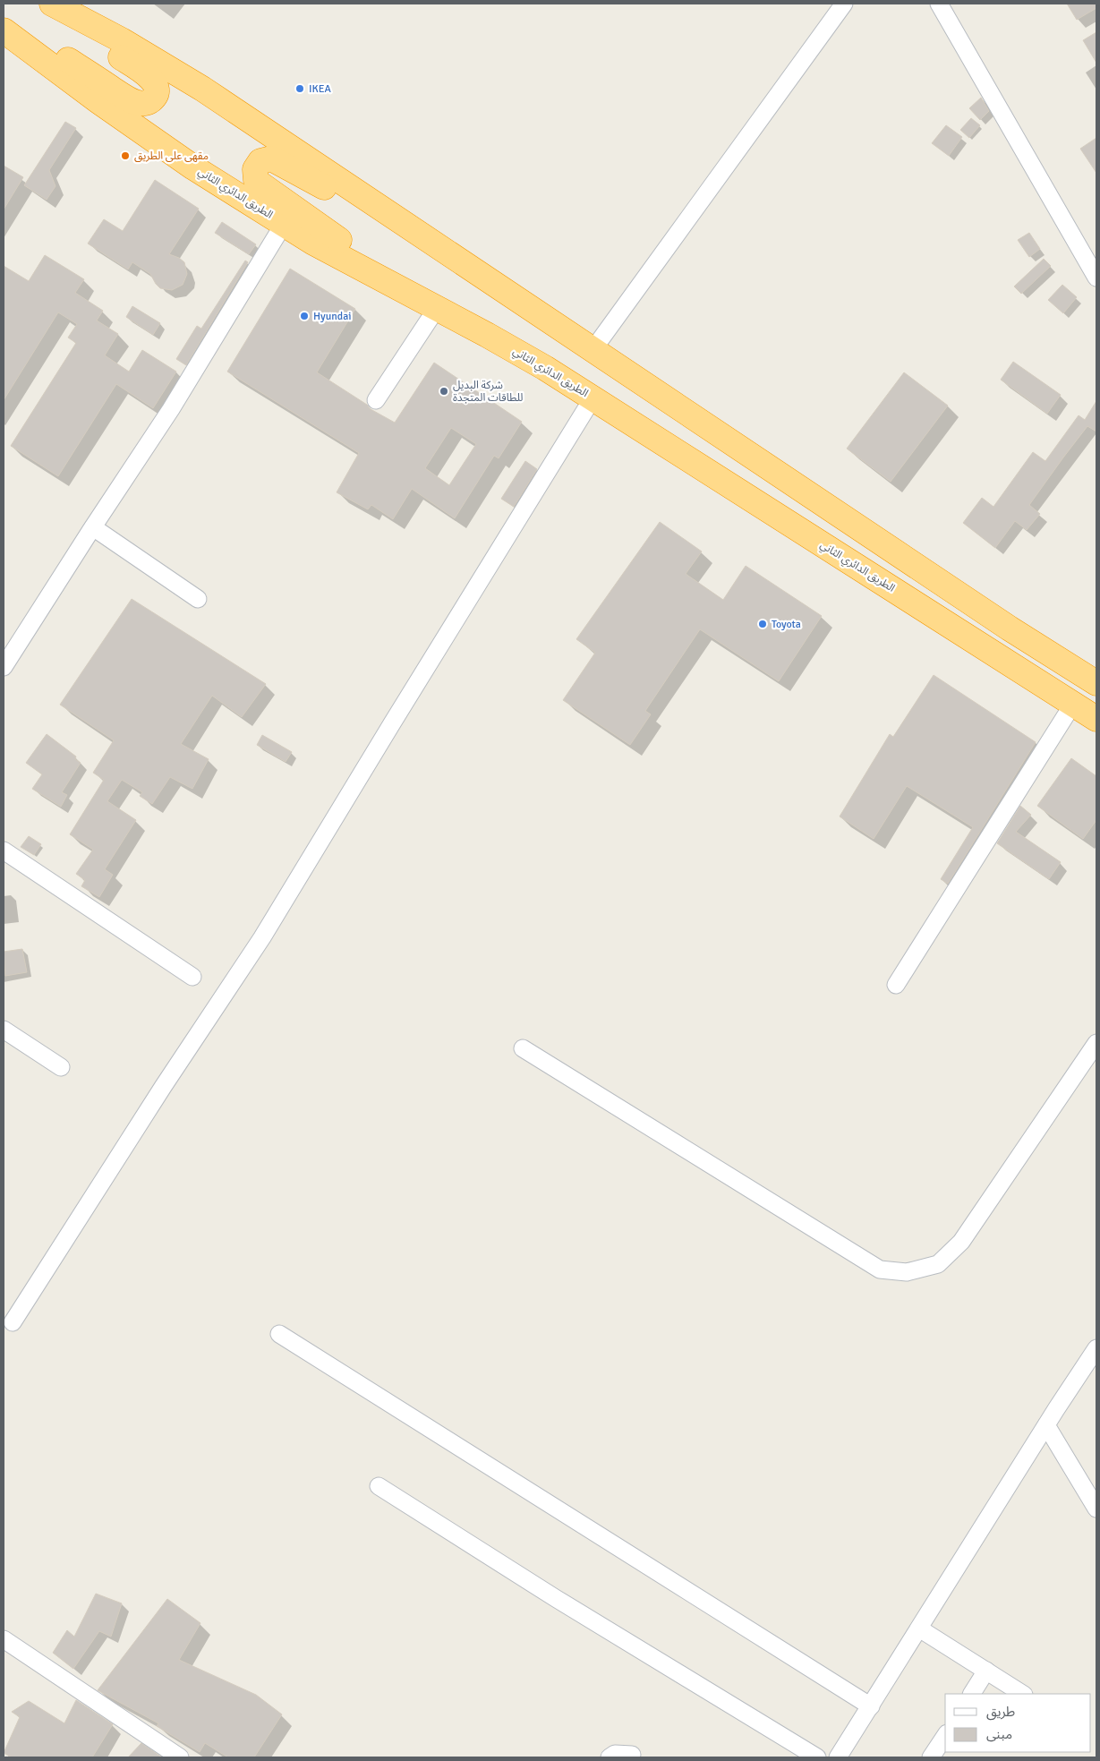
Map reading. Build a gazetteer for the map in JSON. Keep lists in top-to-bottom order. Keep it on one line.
{"streets":{"highway":["الطريق الدائري الثاني"]},"places":["IKEA","مقهى على الطريق","Hyundai","شركة البديل للطاقات المتجدة","Toyota"],"legend":["طريق","مبنى"]}
